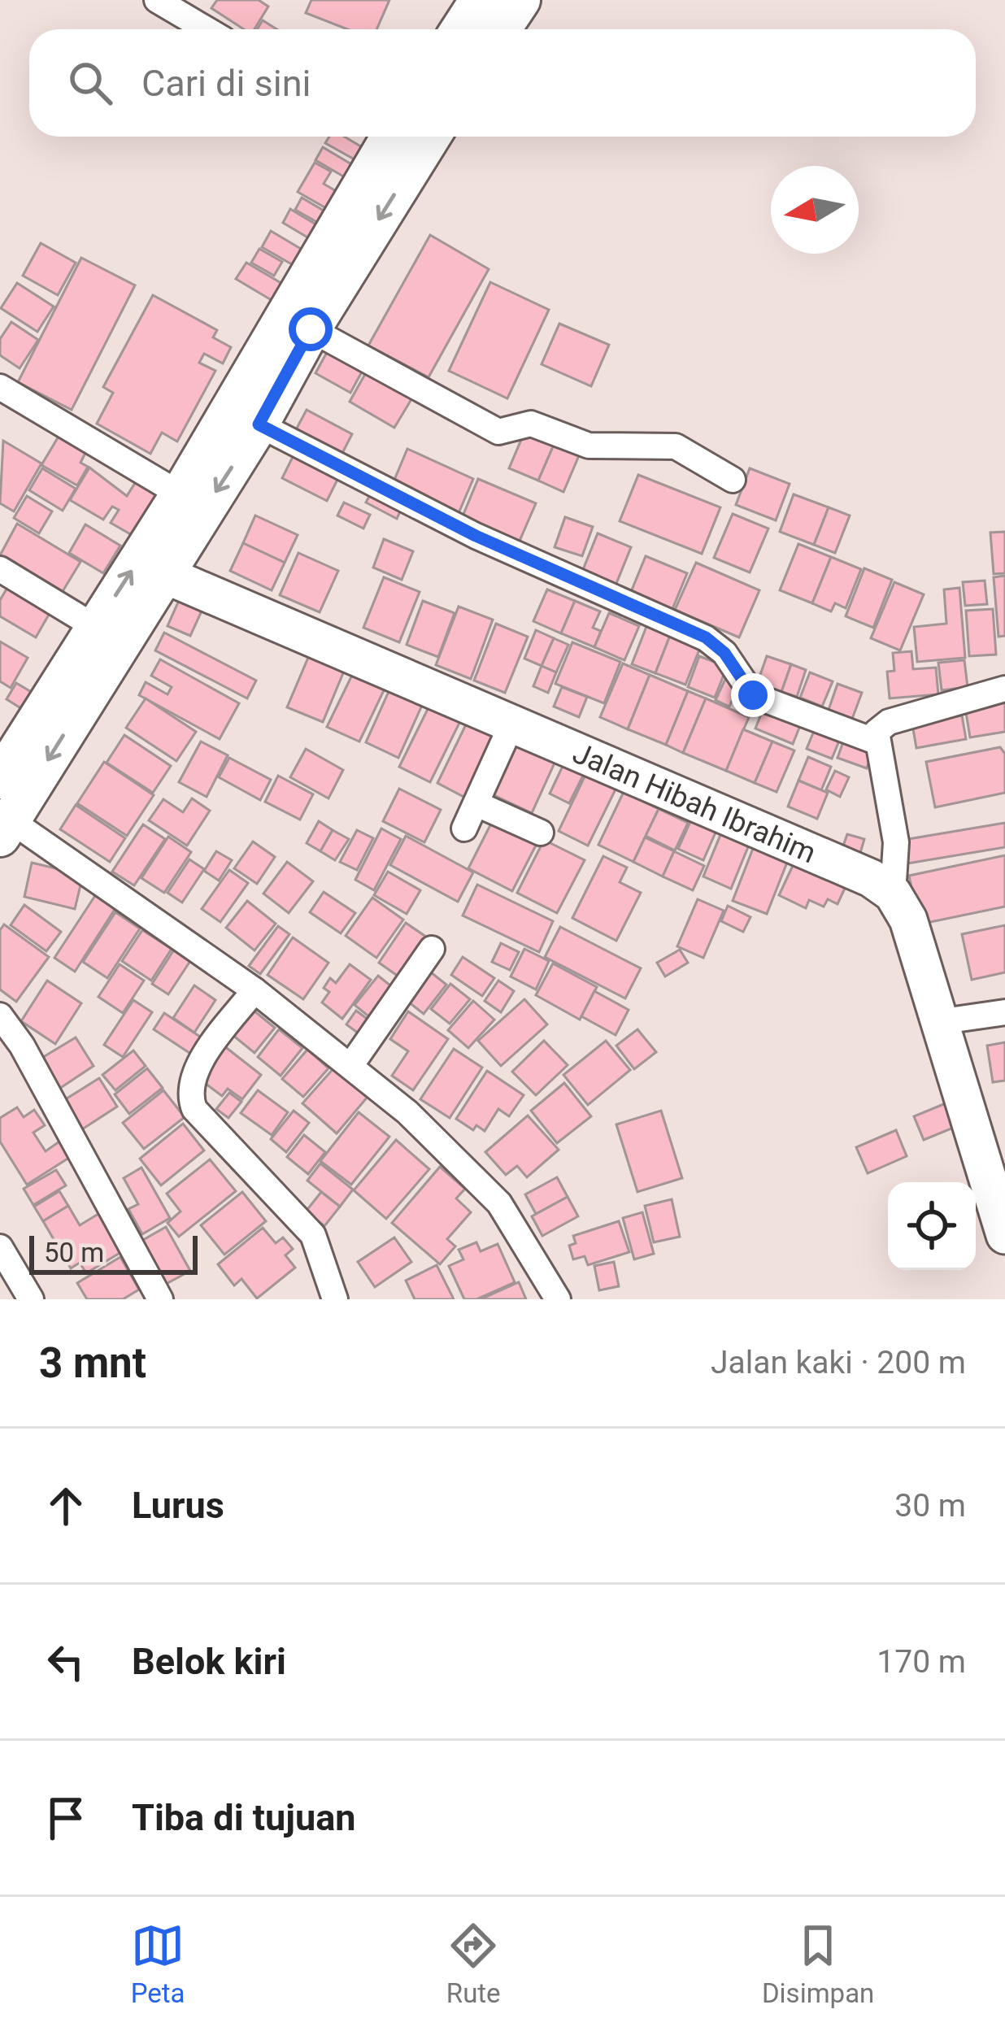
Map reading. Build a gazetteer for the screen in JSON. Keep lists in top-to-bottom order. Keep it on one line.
{"streets":{"street":["Jalan Hibah Ibrahim"]},"scale_bar":"50 m","north":"left","page":{"search":"Cari di sini","scale":"50 m","heading":["3 mnt","Jalan kaki · 200 m"],"list":[["Lurus","30 m"],["Belok kiri","170 m"],"Tiba di tujuan"],"nav":["Peta","Rute","Disimpan"]}}
